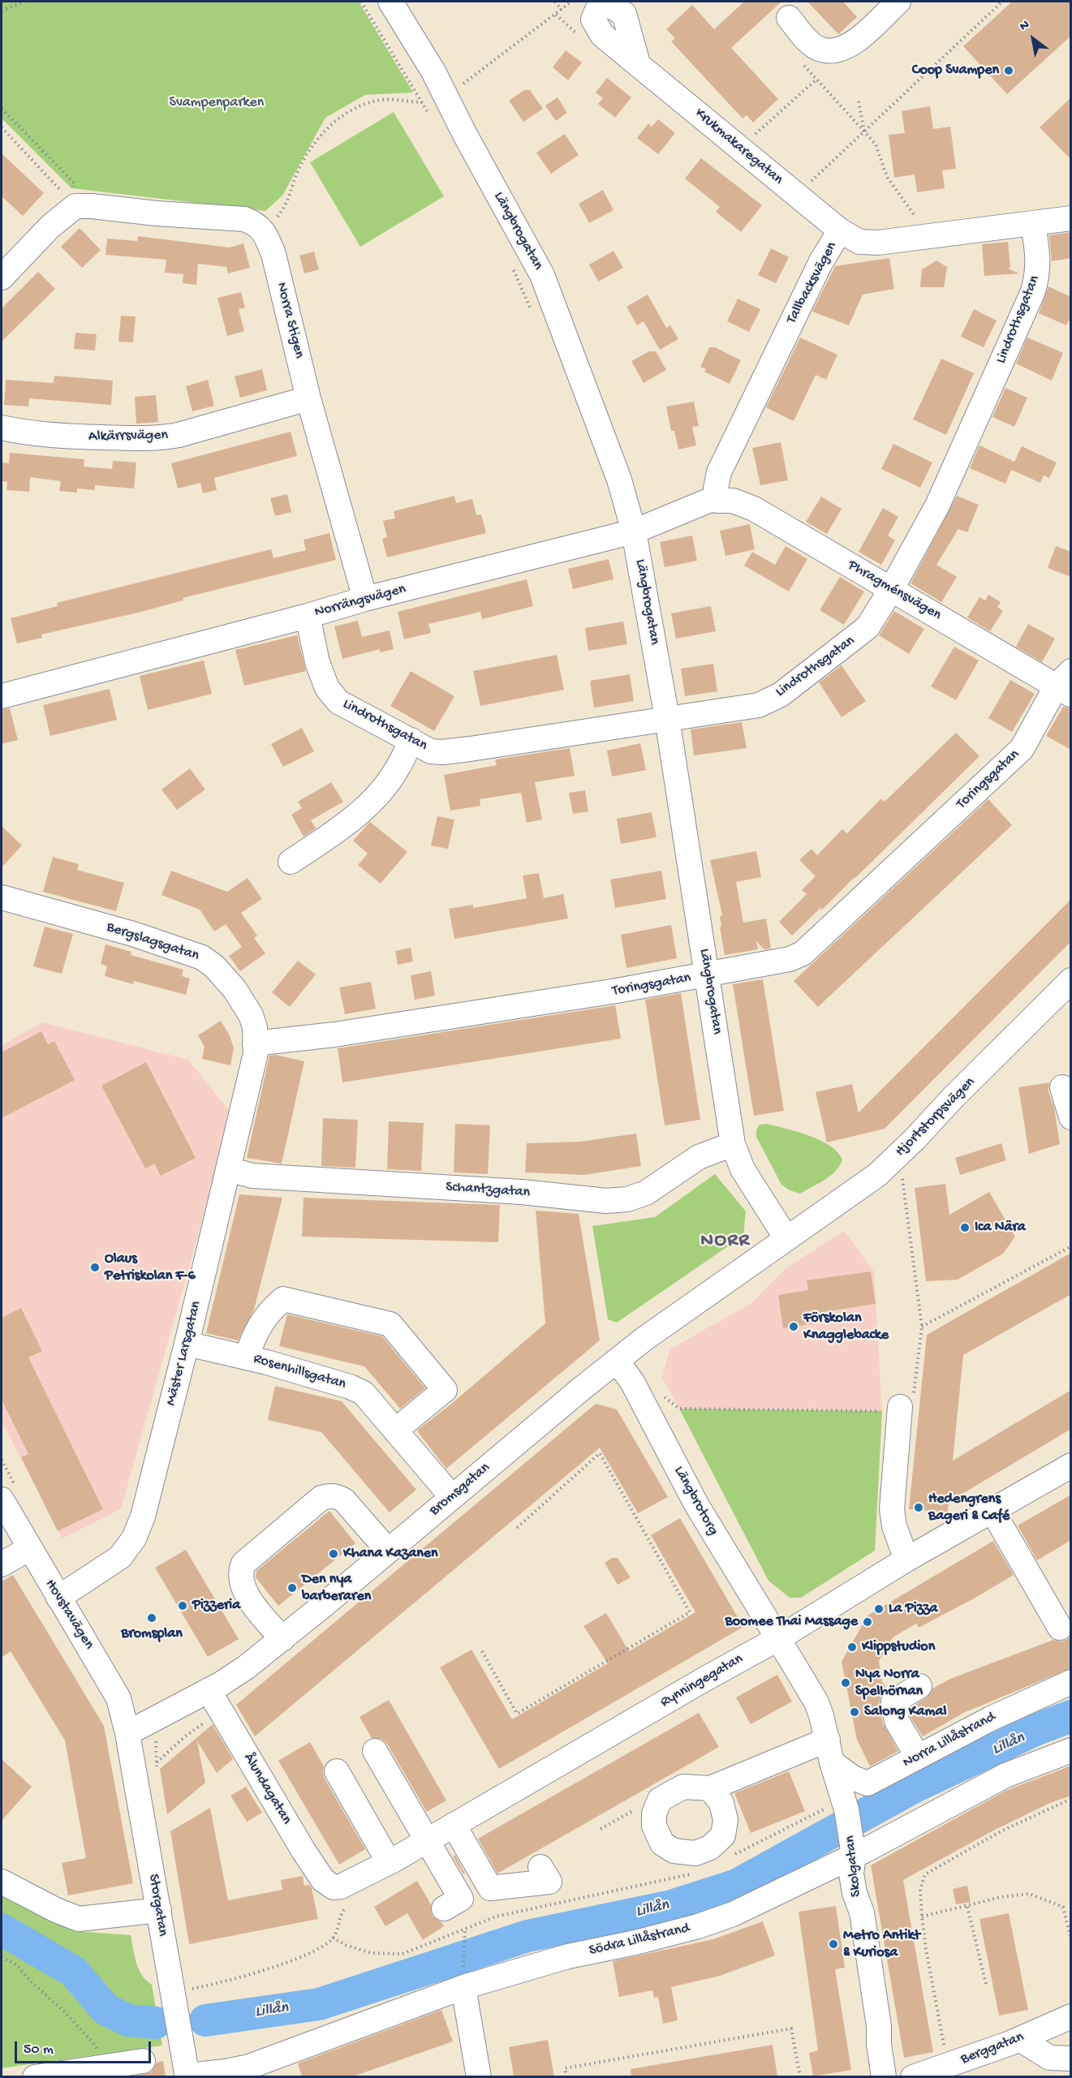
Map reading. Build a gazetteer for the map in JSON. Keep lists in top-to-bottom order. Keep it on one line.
{"streets":{"street":["Krukmakaregatan","Längbrogatan","Tallbacksvägen","Lindrothsgatan","Norra Stigen","Alkärrsvägen","Phragménsvägen","Norrängsvägen","Toringsgatan","Bergslagsgatan","Hjortstorpsvägen","Schantzgatan","Mäster Larsgatan","Rosenhillsgatan","Bromsgatan","Längbrotorg","Hovstavägen","Rynningegatan","Norra Lillåstrand","Ålundagatan","Skolgatan","Storgatan","Södra Lillåstrand","Berggatan"]},"crossings":[["Krukmakaregatan","Tallbacksvägen"],["Längbrogatan","Lindrothsgatan"],["Längbrogatan","Norrängsvägen"],["Längbrogatan","Toringsgatan"],["Längbrogatan","Hjortstorpsvägen"],["Längbrogatan","Schantzgatan"],["Längbrogatan","Bromsgatan"],["Tallbacksvägen","Lindrothsgatan"],["Tallbacksvägen","Phragménsvägen"],["Tallbacksvägen","Norrängsvägen"],["Lindrothsgatan","Phragménsvägen"],["Lindrothsgatan","Norrängsvägen"],["Norra Stigen","Alkärrsvägen"],["Norra Stigen","Norrängsvägen"],["Phragménsvägen","Norrängsvägen"],["Phragménsvägen","Toringsgatan"],["Toringsgatan","Bergslagsgatan"],["Toringsgatan","Mäster Larsgatan"],["Bergslagsgatan","Mäster Larsgatan"],["Hjortstorpsvägen","Bromsgatan"],["Schantzgatan","Mäster Larsgatan"],["Mäster Larsgatan","Rosenhillsgatan"],["Mäster Larsgatan","Hovstavägen"],["Rosenhillsgatan","Bromsgatan"],["Bromsgatan","Längbrotorg"],["Bromsgatan","Hovstavägen"],["Bromsgatan","Ålundagatan"],["Bromsgatan","Storgatan"],["Längbrotorg","Rynningegatan"],["Längbrotorg","Skolgatan"],["Hovstavägen","Storgatan"],["Rynningegatan","Ålundagatan"],["Rynningegatan","Skolgatan"],["Norra Lillåstrand","Skolgatan"],["Skolgatan","Södra Lillåstrand"],["Storgatan","Södra Lillåstrand"]],"districts":["NORR"],"water":["Lillån"],"parks":["Svampenparken"],"places":["Coop Svampen","Ica Nära","Olaus Petriskolan F-6","Förskolan Knagglebacke","Hedengrens Bageri & Café","Khana Kazanen","Den nya barberaren","Pizzeria","La Pizza","Bromsplan","Boomee Thai Massage","Klippstudion","Nya Norra Spelhörnan","Salong Kamal","Metro Antikt & Kuriosa"],"scale_bar":"50 m","north":"top left"}
